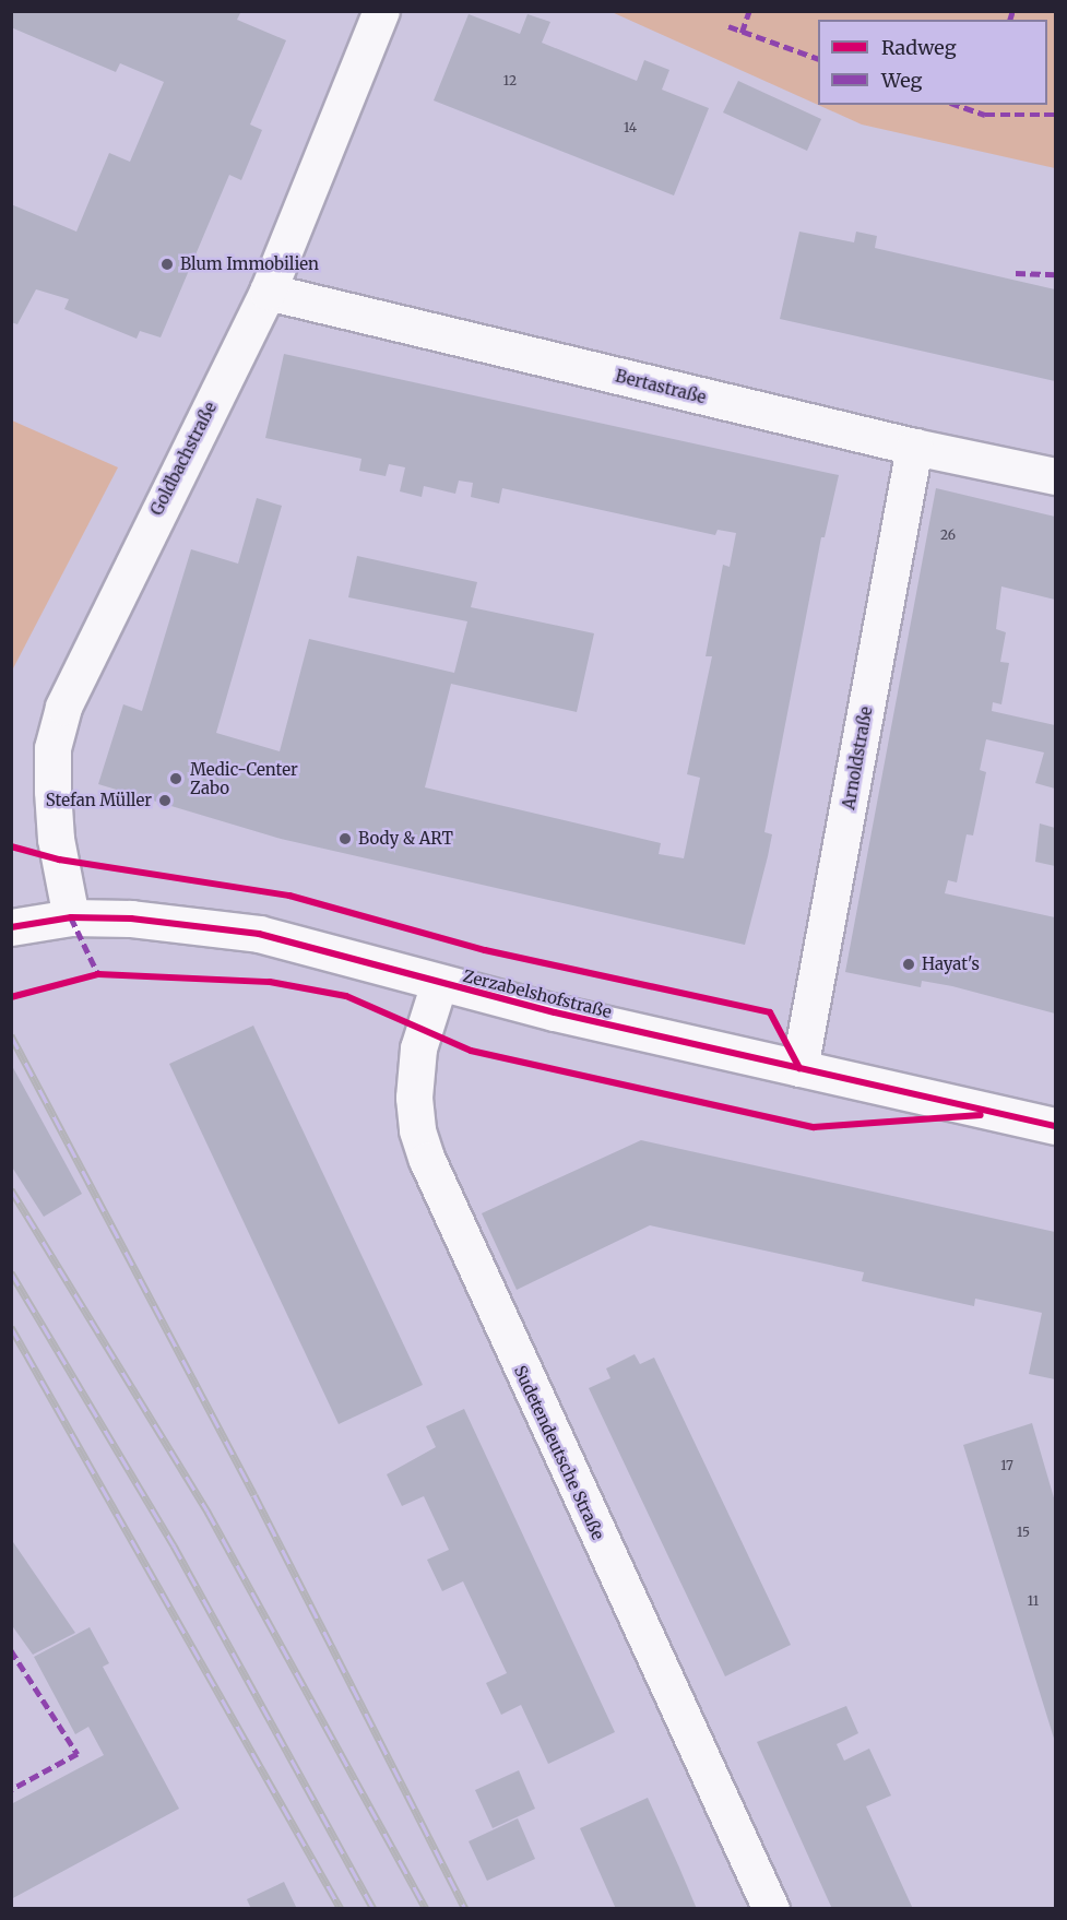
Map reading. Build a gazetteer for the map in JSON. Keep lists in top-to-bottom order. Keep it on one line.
{"streets":{"street":["Bertastraße","Goldbachstraße","Arnoldstraße","Zerzabelshofstraße","Sudetendeutsche Straße"]},"crossings":[["Bertastraße","Goldbachstraße"],["Bertastraße","Arnoldstraße"],["Goldbachstraße","Zerzabelshofstraße"],["Arnoldstraße","Zerzabelshofstraße"],["Zerzabelshofstraße","Sudetendeutsche Straße"]],"places":["Blum Immobilien","Medic-Center Zabo","Stefan Müller","Body & ART","Hayat's"],"house_numbers":["12","14","26","17","15","11"],"legend":["Radweg","Weg"]}
